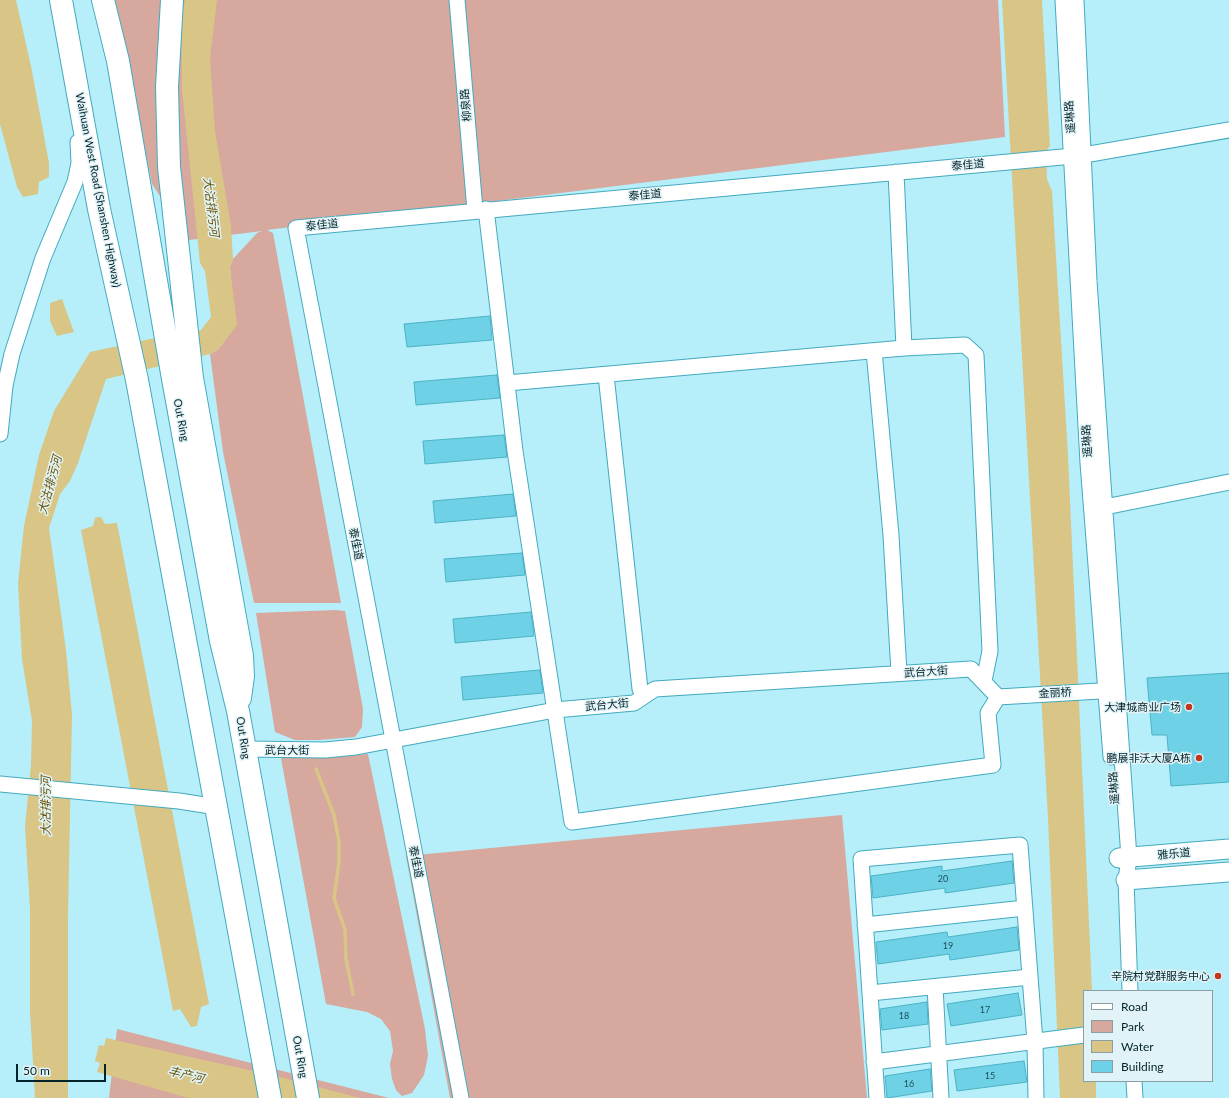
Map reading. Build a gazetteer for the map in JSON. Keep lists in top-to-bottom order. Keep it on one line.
{"streets":{"highway":["Waihuan West Road (Shanshen Highway)","Out Ring"],"main road":["雅乐道"],"street":["柳泉路","遥琳路","泰佳道","武台大街","金丽桥"]},"crossings":[["柳泉路","泰佳道"],["柳泉路","武台大街"],["柳泉路","金丽桥"],["遥琳路","泰佳道"],["遥琳路","金丽桥"],["遥琳路","雅乐道"],["泰佳道","武台大街"],["Out Ring","武台大街"],["武台大街","金丽桥"]],"water":["大沽排污河","丰产河"],"places":["大津城商业广场","鹏展非沃大厦A栋","辛院村党群服务中心"],"house_numbers":["20","19","17","18","15","16"],"legend":["Road","Park","Water","Building"],"scale_bar":"50 m"}
